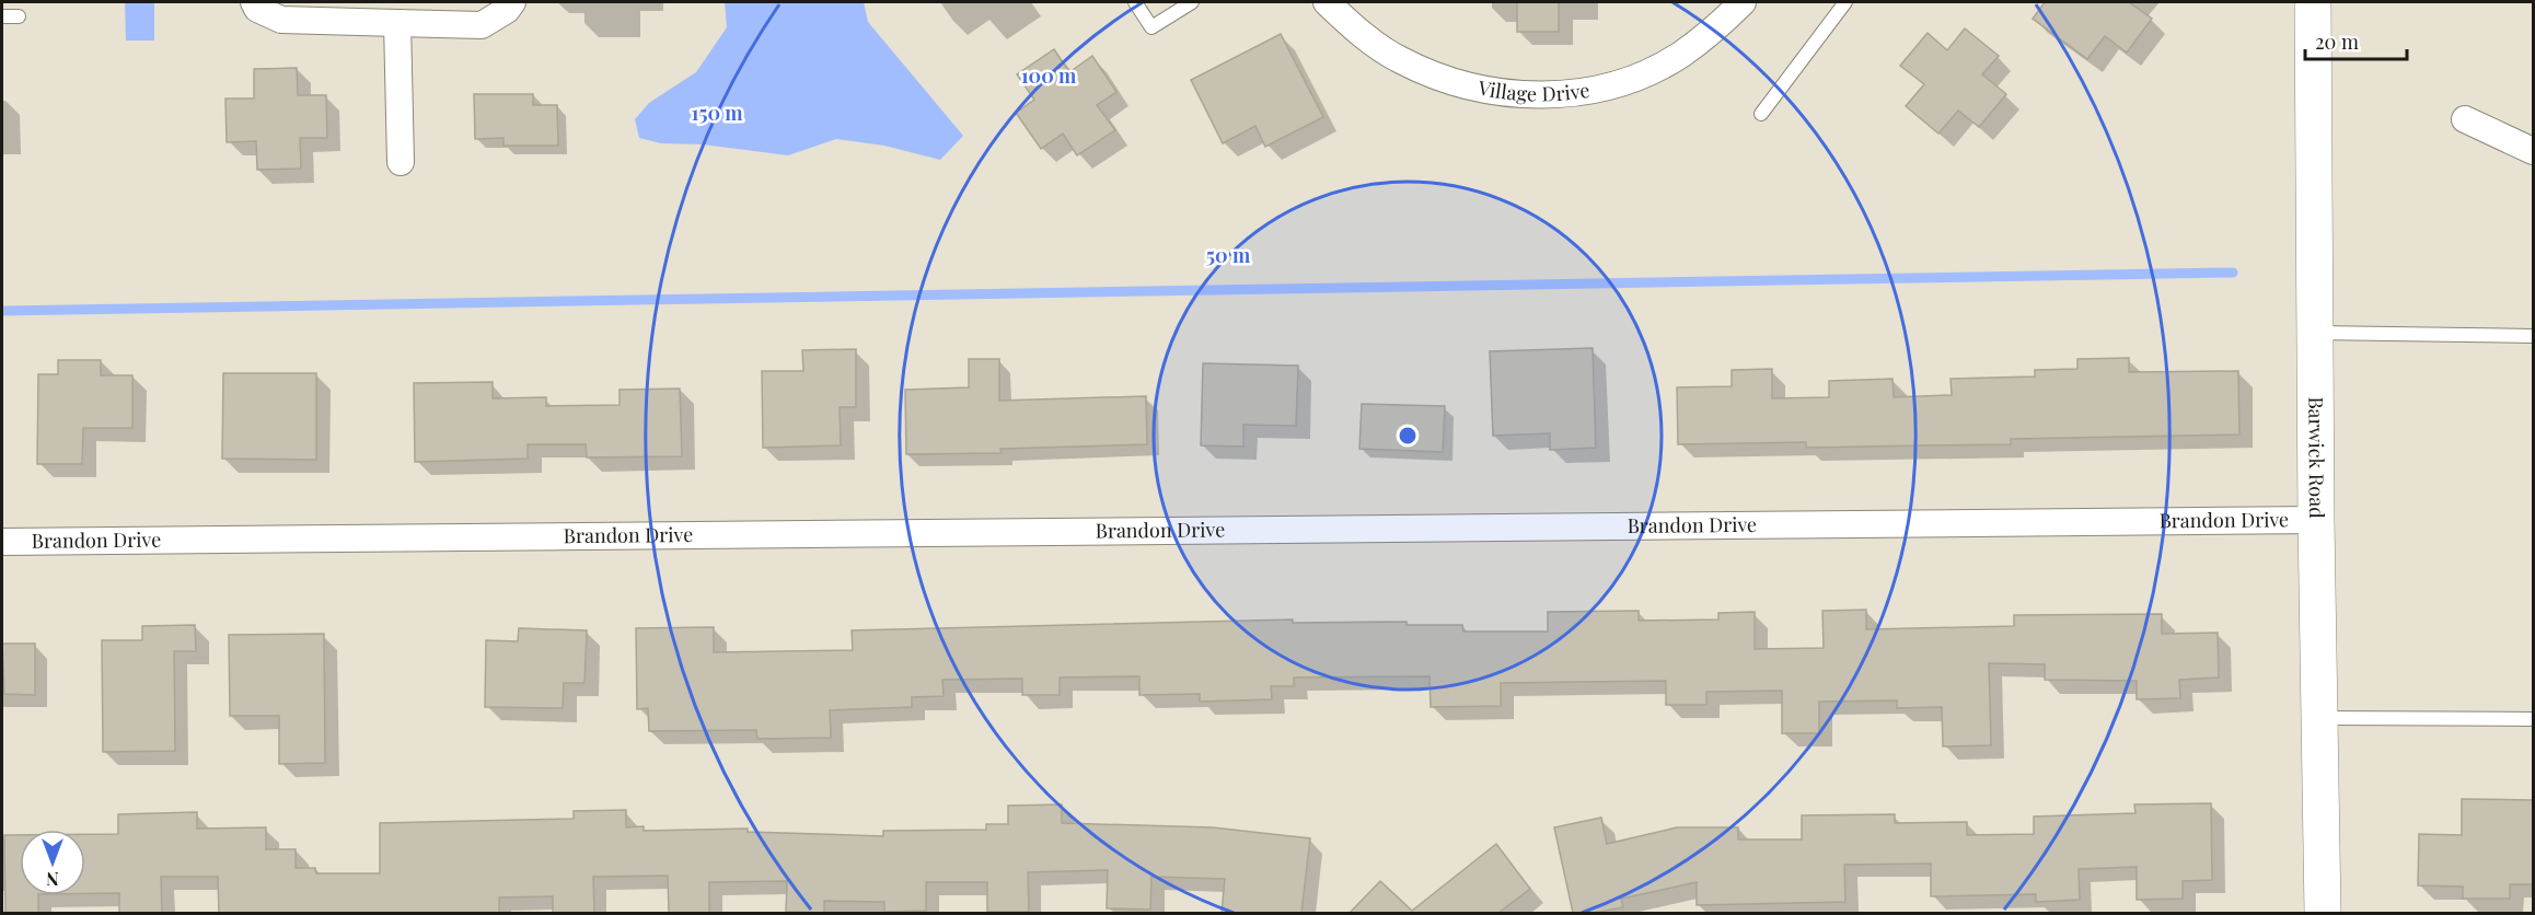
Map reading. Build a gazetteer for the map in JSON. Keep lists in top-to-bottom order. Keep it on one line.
{"streets":{"street":["Village Drive","Barwick Road","Brandon Drive"]},"crossings":[["Barwick Road","Brandon Drive"]],"scale_bar":"20 m","north":"bottom","rings":["100 m","150 m","50 m"]}
